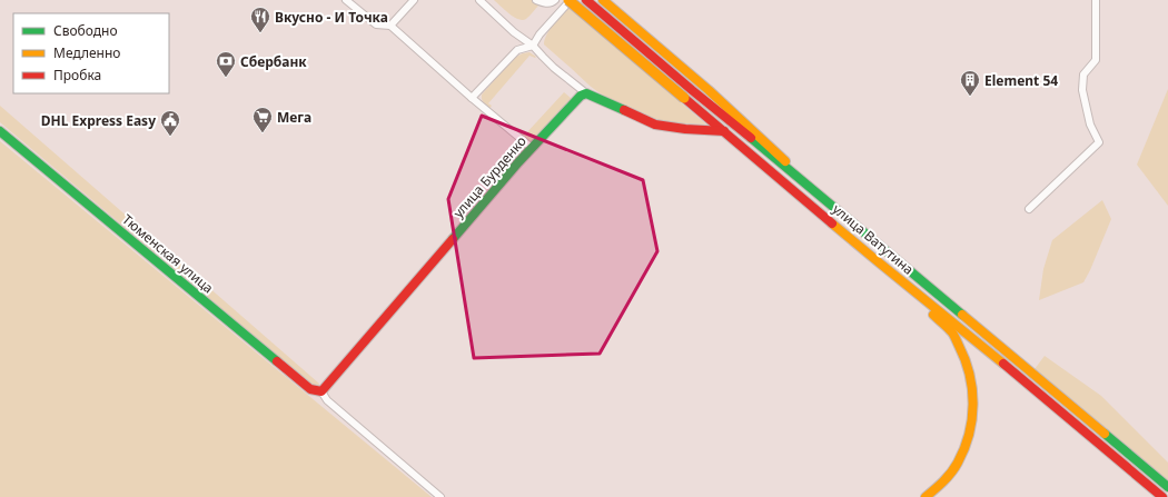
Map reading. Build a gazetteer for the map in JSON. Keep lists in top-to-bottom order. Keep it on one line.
{"streets":{"main road":["улица Бурденко","улица Ватутина","Тюменская улица"]},"crossings":[["улица Бурденко","Тюменская улица"]],"places":{"restaurant":["Вкусно - И Точка"],"bank":["Сбербанк"],"building":["Element 54"],"supermarket":["Мега"],"public building":["DHL Express Easy"]},"legend":["Свободно","Медленно","Пробка"]}
